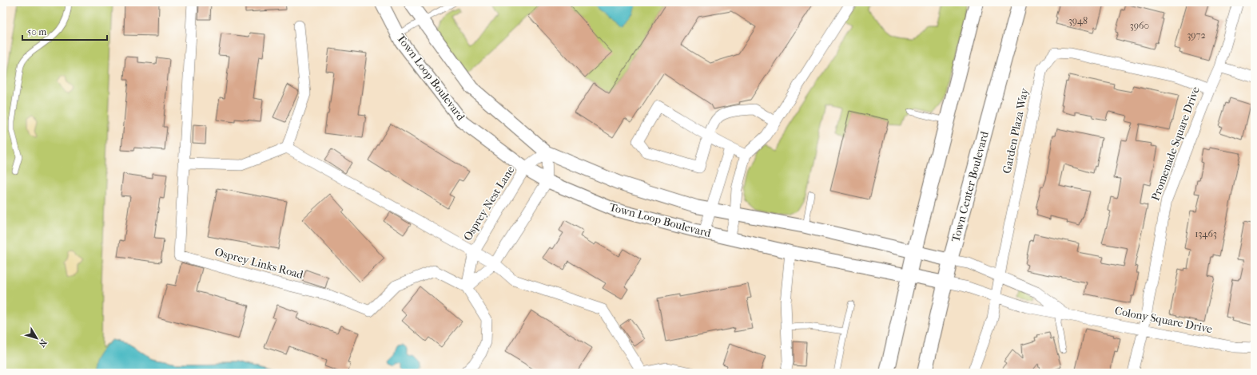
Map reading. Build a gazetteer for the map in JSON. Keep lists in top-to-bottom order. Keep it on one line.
{"streets":{"main road":["Town Center Boulevard"],"street":["Town Loop Boulevard","Garden Plaza Way","Promenade Square Drive","Osprey Nest Lane","Osprey Links Road","Colony Square Drive"]},"crossings":[["Town Loop Boulevard","Town Center Boulevard"],["Town Loop Boulevard","Osprey Nest Lane"],["Town Loop Boulevard","Colony Square Drive"],["Garden Plaza Way","Promenade Square Drive"],["Garden Plaza Way","Colony Square Drive"],["Promenade Square Drive","Colony Square Drive"],["Town Center Boulevard","Colony Square Drive"],["Osprey Nest Lane","Osprey Links Road"]],"house_numbers":["3948","3960","3972","13463"],"scale_bar":"50 m","north":"bottom right"}
